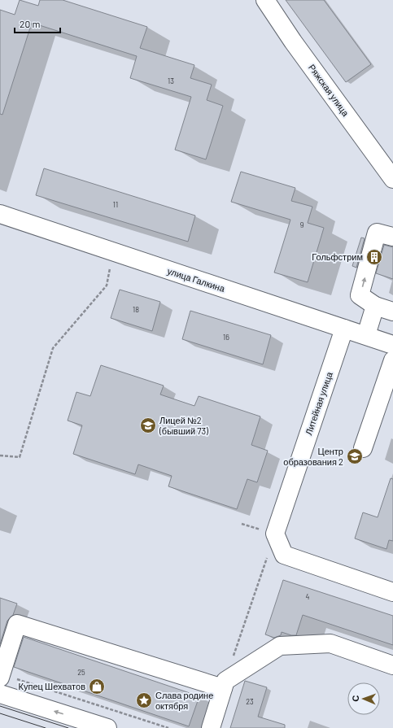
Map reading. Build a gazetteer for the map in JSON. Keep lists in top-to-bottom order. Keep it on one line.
{"streets":{"street":["Ряжская улица","улица Галкина","Литейная улица"]},"crossings":[["улица Галкина","Литейная улица"]],"places":{"building":["Гольфстрим"],"school or university":["Лицей №2 (бывший 73)","Центр образования 2"],"shop":["Купец Шехватов"],"place":["Слава родине октября"]},"house_numbers":["13","11","9","18","16","4","25","23"],"scale_bar":"20 m","north":"left"}
